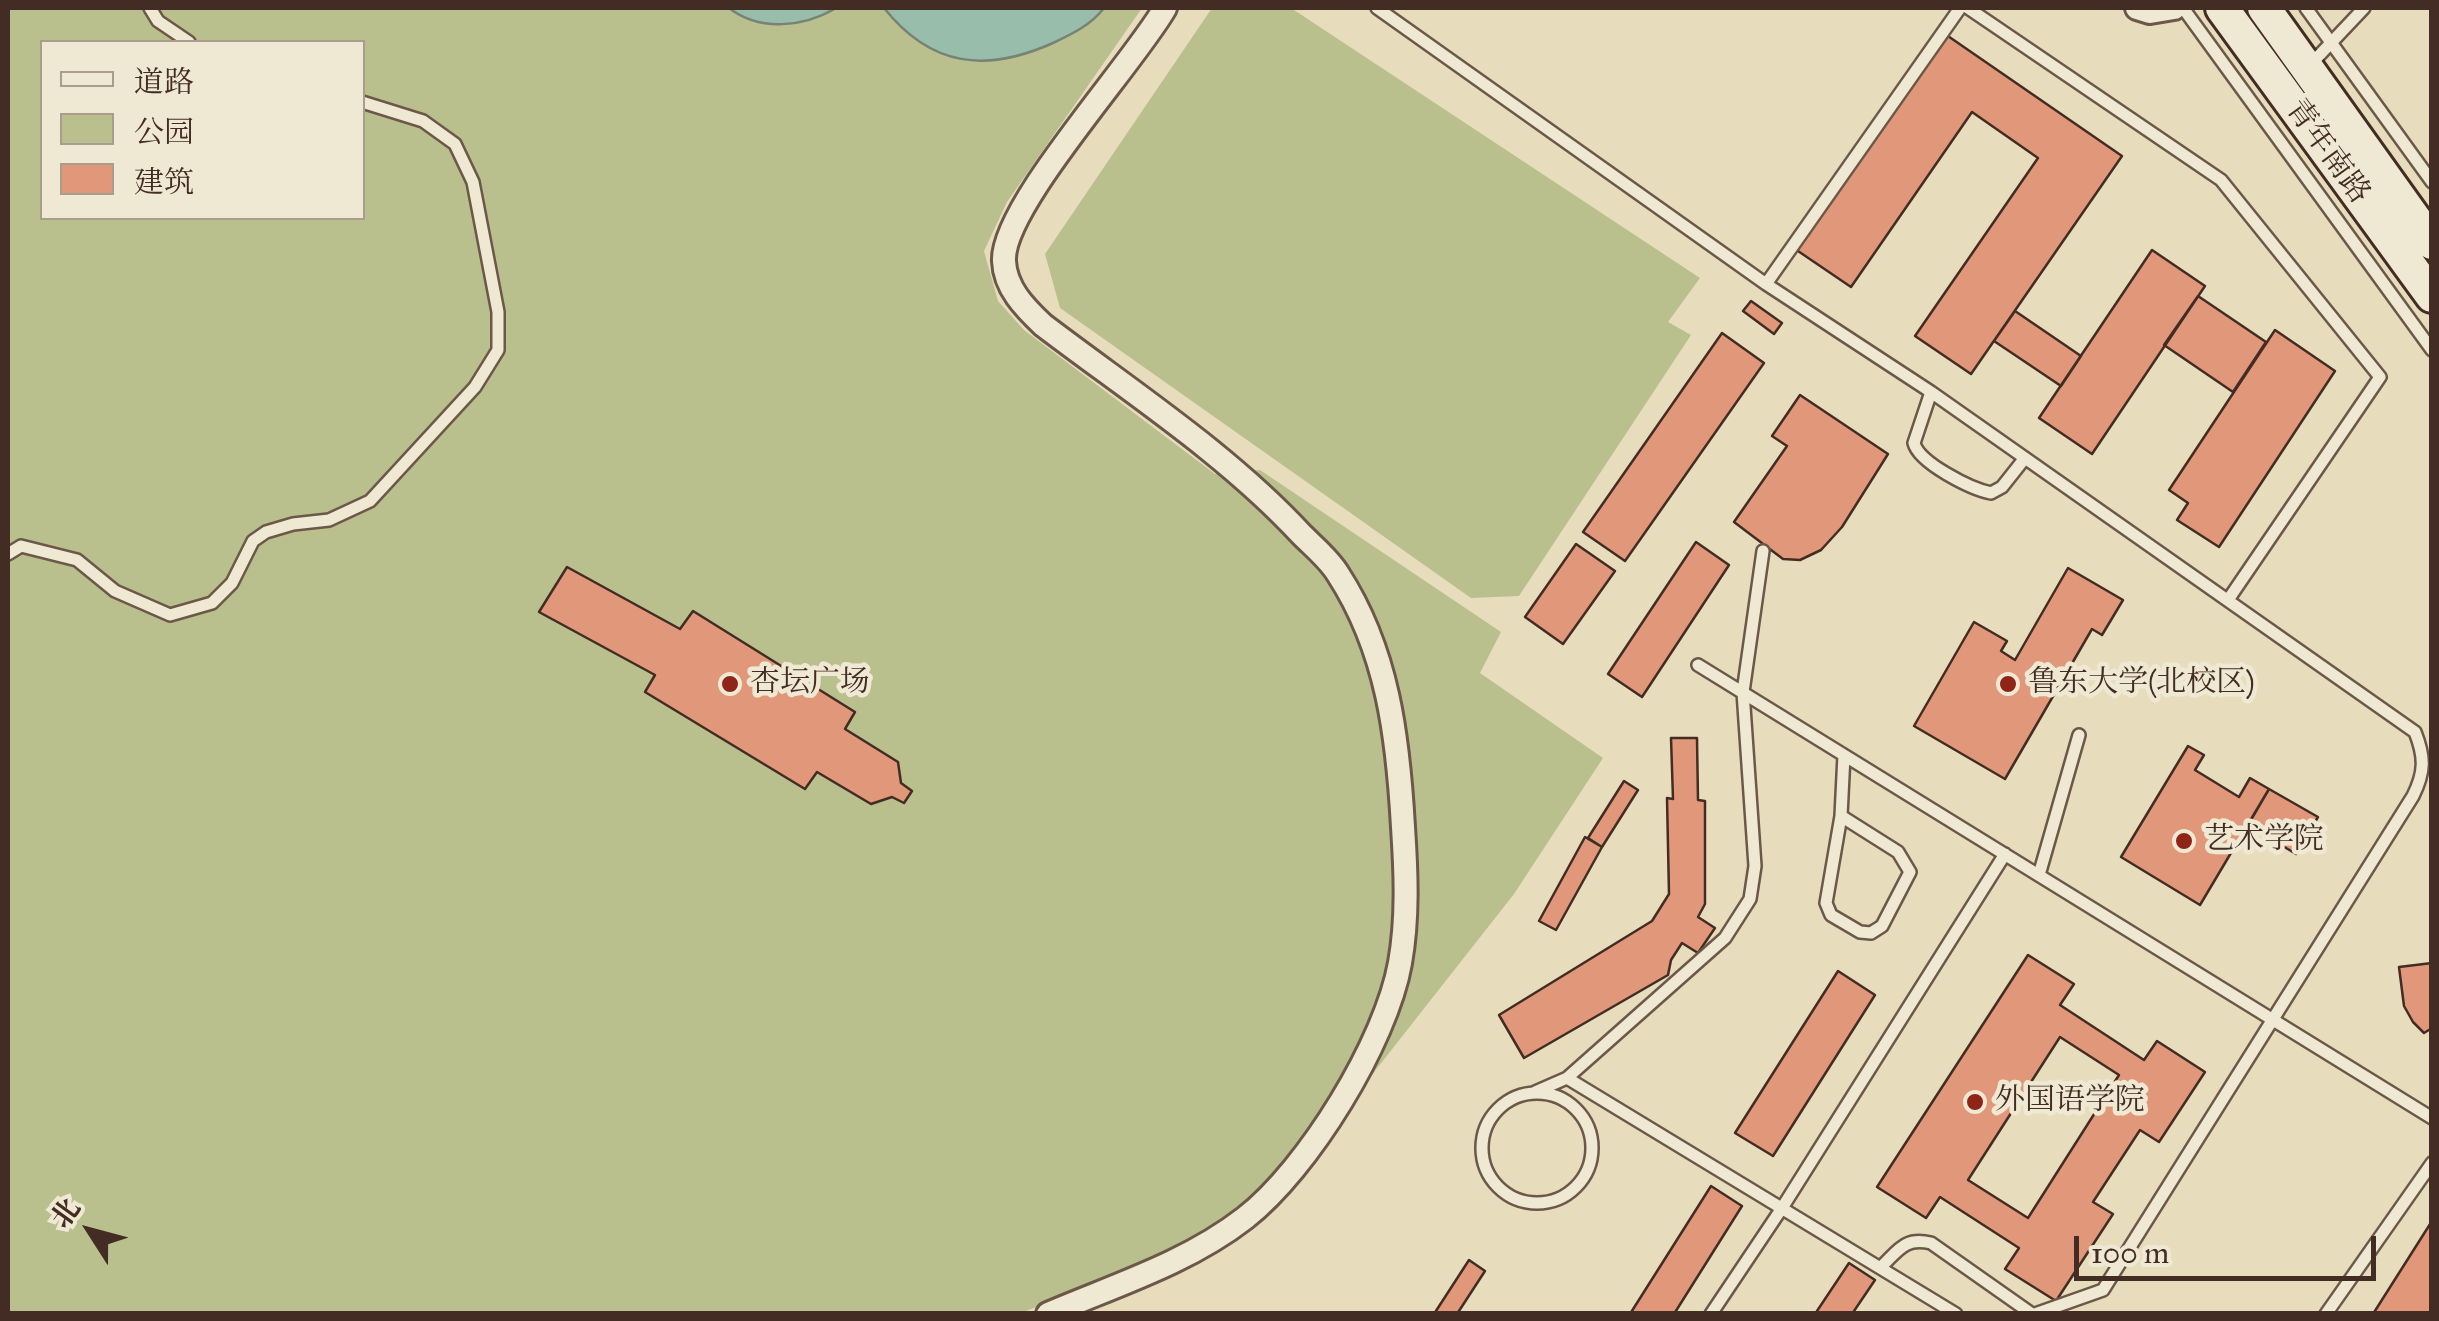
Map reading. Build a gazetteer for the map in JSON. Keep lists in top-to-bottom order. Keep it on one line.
{"streets":{"main road":["青年南路"]},"places":["杏坛广场","鲁东大学(北校区)","艺术学院","外国语学院"],"legend":["道路","公园","建筑"],"scale_bar":"100 m","north":"top left"}
